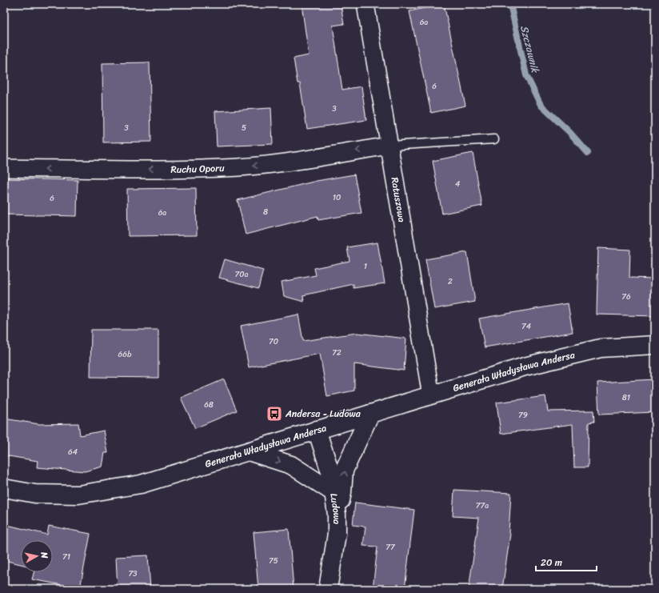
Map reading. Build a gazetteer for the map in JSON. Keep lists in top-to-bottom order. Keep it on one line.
{"streets":{"street":["Ruchu Oporu","Ratuszowa","Generała Władysława Andersa","Ludowa"]},"crossings":[["Ruchu Oporu","Ratuszowa"],["Ratuszowa","Generała Władysława Andersa"],["Generała Władysława Andersa","Ludowa"]],"one_way":["Ruchu Oporu"],"water":["Szczawnik"],"places":{"bus stop":["Andersa - Ludowa"]},"house_numbers":["6a","6","3","3","5","4","10","6","8","6a","1","70a","2","76","74","70","72","66b","81","68","79","64","77a","77","71","75","73"],"scale_bar":"20 m","north":"right"}
